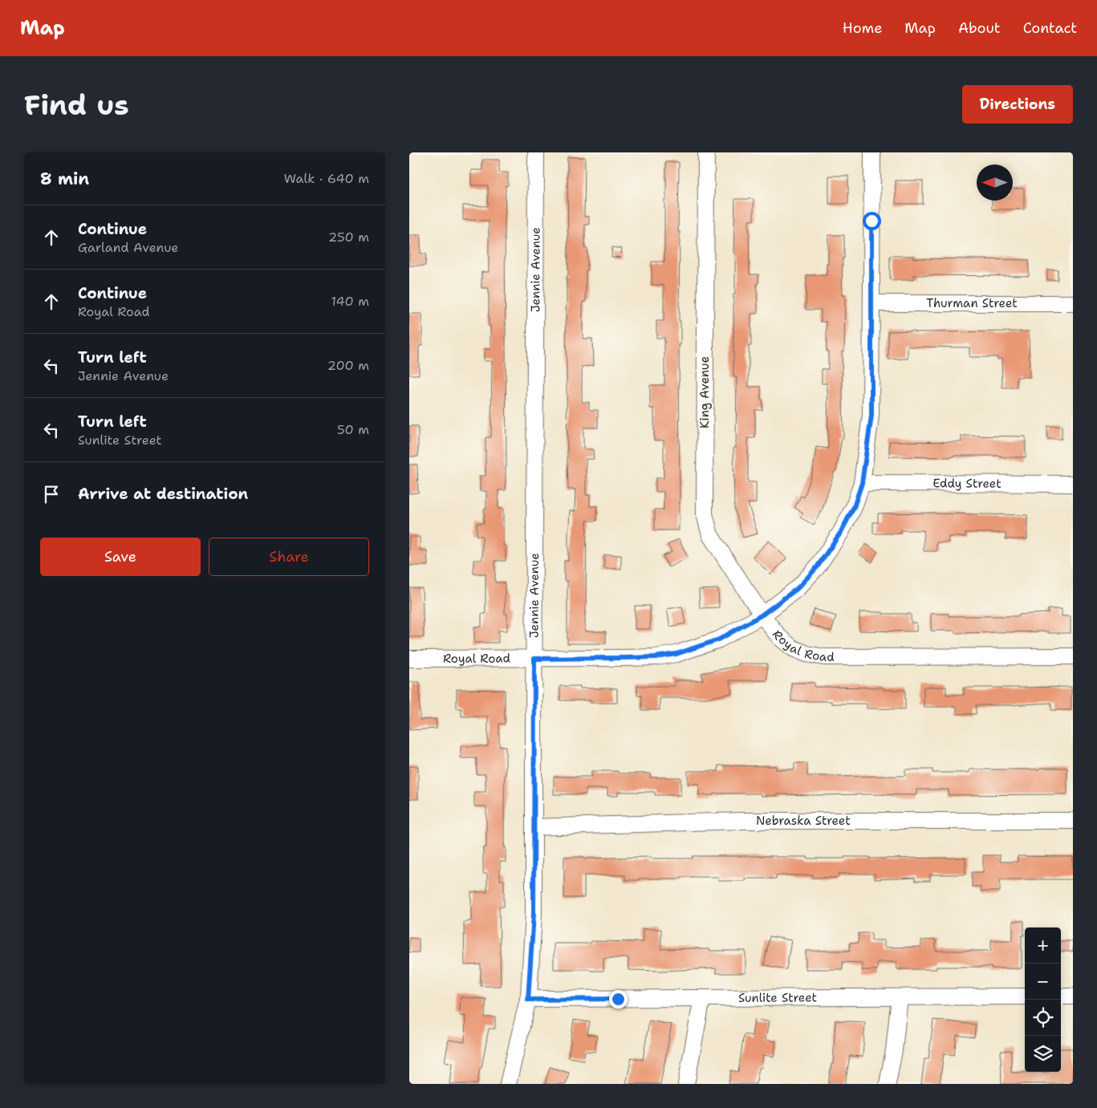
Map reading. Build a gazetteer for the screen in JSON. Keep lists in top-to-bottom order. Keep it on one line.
{"streets":{"street":["Jennie Avenue","Thurman Street","King Avenue","Eddy Street","Royal Road","Nebraska Street","Sunlite Street"]},"crossings":[["Jennie Avenue","Royal Road"],["Jennie Avenue","Nebraska Street"],["Jennie Avenue","Sunlite Street"],["King Avenue","Royal Road"]],"north":"left","page":{"header":"Map","nav":["Home","Map","About","Contact"],"buttons":["Directions",["Save","Share"]],"title":"Find us","heading":["8 min","Walk · 640 m"],"list":[["Continue","Garland Avenue","250 m"],["Continue","Royal Road","140 m"],["Turn left","Jennie Avenue","200 m"],["Turn left","Sunlite Street","50 m"],"Arrive at destination"],"map_buttons":["+","−"]}}
